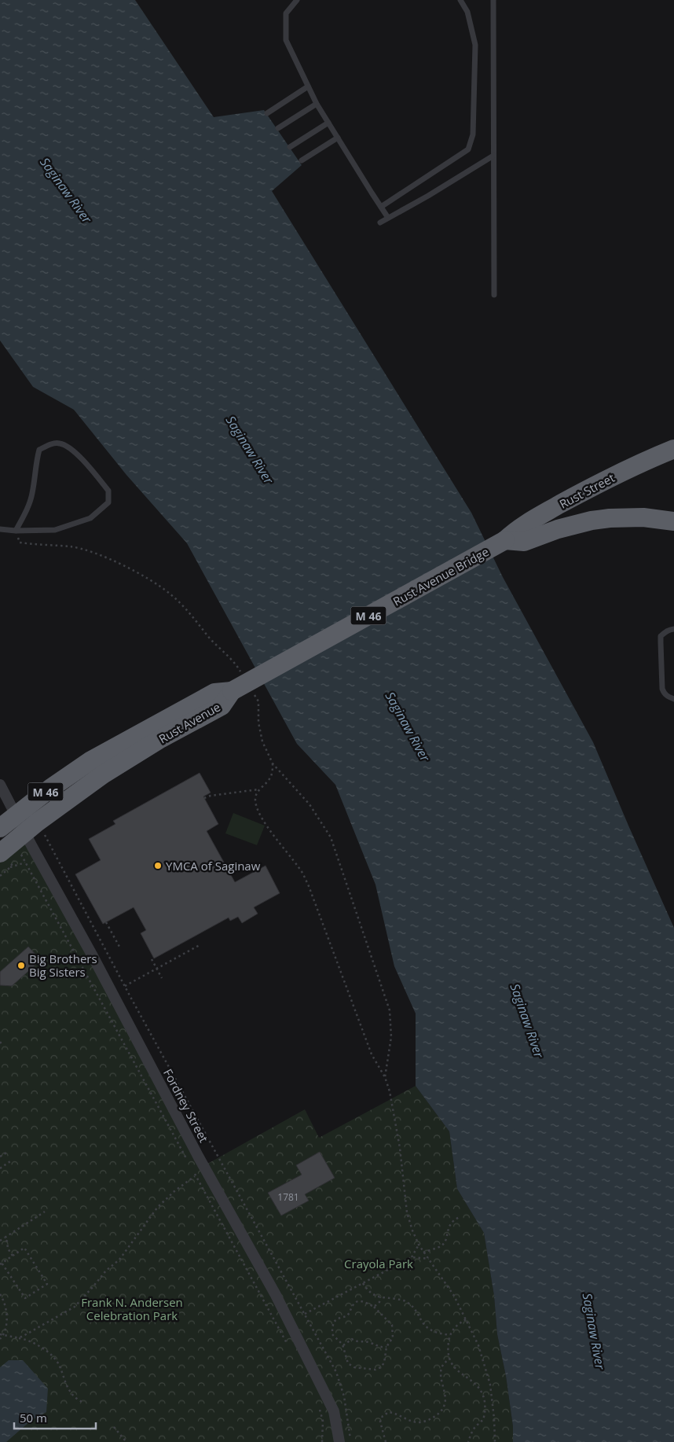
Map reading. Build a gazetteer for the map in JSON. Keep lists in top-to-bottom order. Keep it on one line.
{"streets":{"highway":["Rust Street","Rust Avenue Bridge","M 46","Rust Avenue"],"street":["Fordney Street"]},"crossings":[["Rust Street","Rust Avenue Bridge"],["Rust Avenue Bridge","Rust Avenue"],["Rust Avenue","Fordney Street"]],"water":["Saginaw River"],"parks":["Crayola Park","Frank N. Andersen Celebration Park"],"places":["YMCA of Saginaw","Big Brothers Big Sisters"],"house_numbers":["1781"],"scale_bar":"50 m"}
